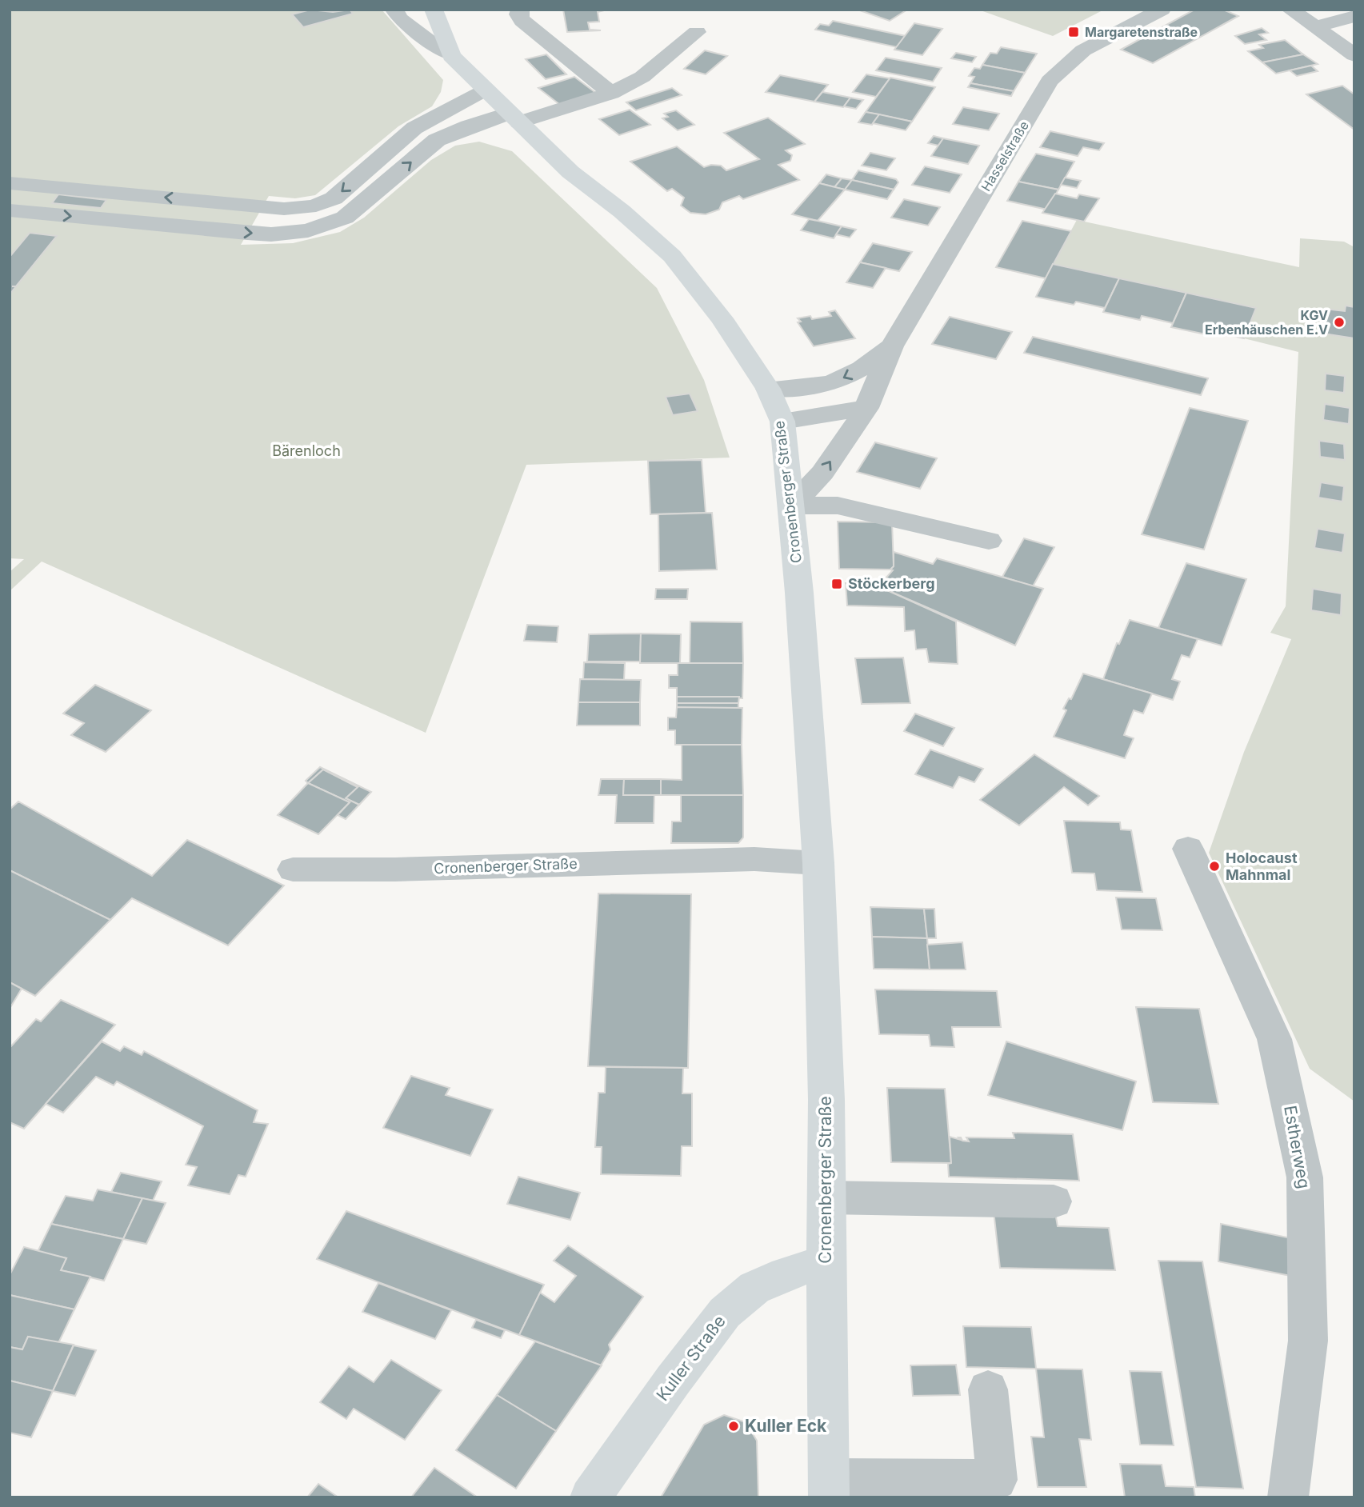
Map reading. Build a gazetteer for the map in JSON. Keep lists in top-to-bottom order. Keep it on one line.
{"streets":{"main road":["Cronenberger Straße","Kuller Straße"],"street":["Hasselstraße","Estherweg"]},"crossings":[["Hasselstraße","Cronenberger Straße"],["Cronenberger Straße","Kuller Straße"]],"parks":["Bärenloch"],"places":{"transit":["Margaretenstraße","Stöckerberg"],"other":["KGV Erbenhäuschen E.V","Holocaust Mahnmal","Kuller Eck"]}}
